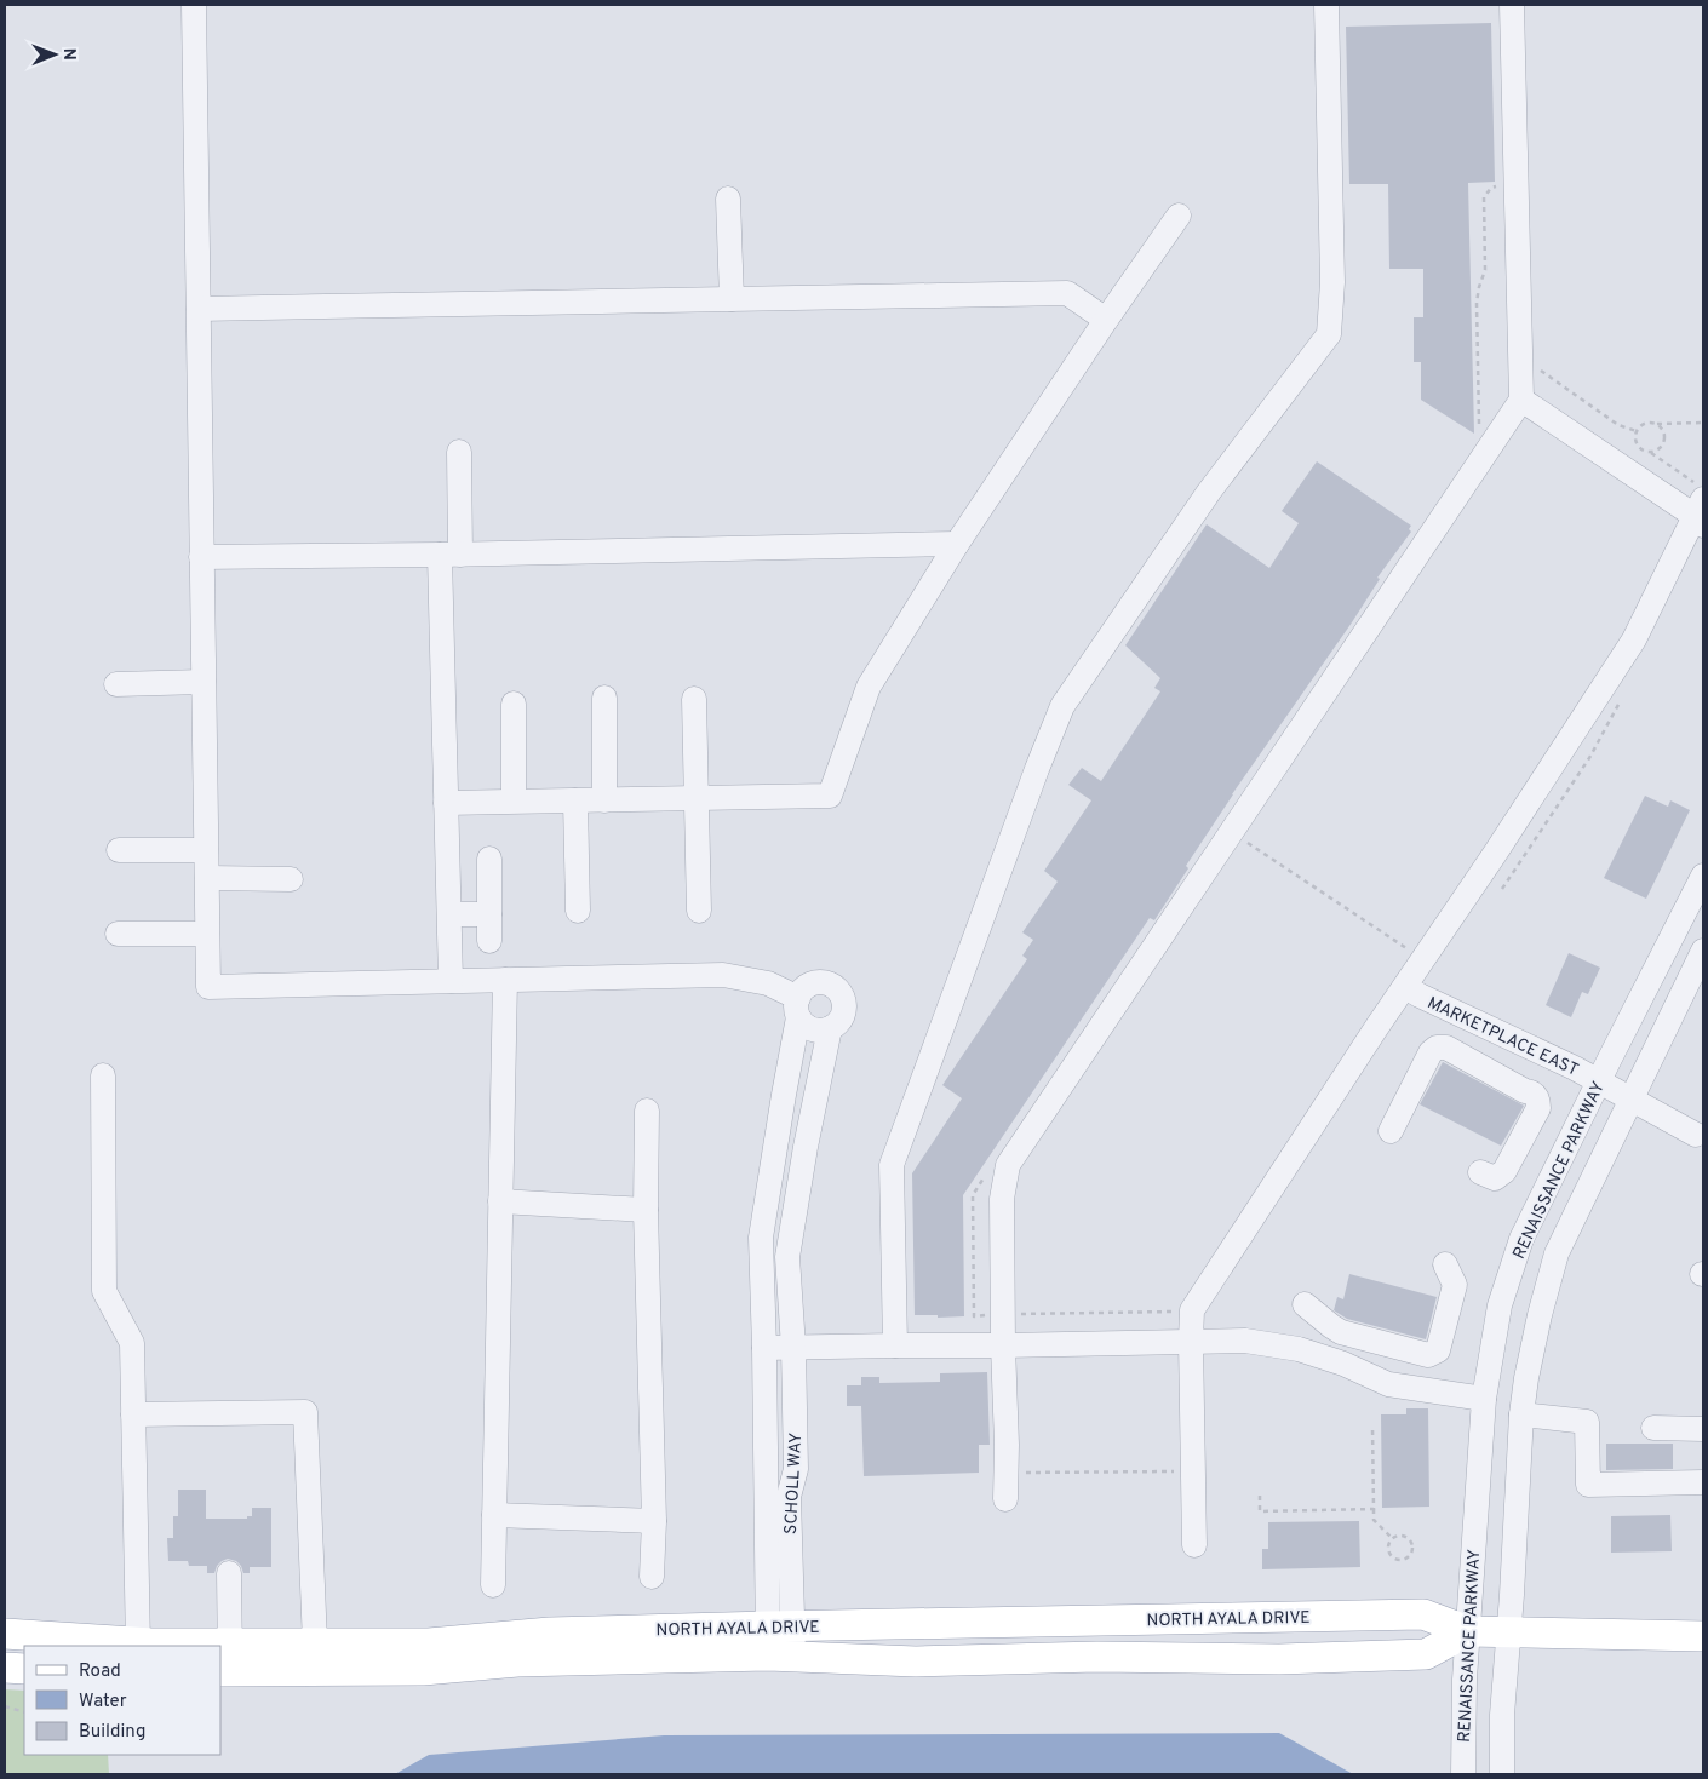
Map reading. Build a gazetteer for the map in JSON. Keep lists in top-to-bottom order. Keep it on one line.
{"streets":{"main road":["NORTH AYALA DRIVE"],"street":["MARKETPLACE EAST","RENAISSANCE PARKWAY","SCHOLL WAY"]},"crossings":[["MARKETPLACE EAST","RENAISSANCE PARKWAY"],["RENAISSANCE PARKWAY","NORTH AYALA DRIVE"],["SCHOLL WAY","NORTH AYALA DRIVE"]],"legend":["Road","Water","Building"],"north":"right"}
